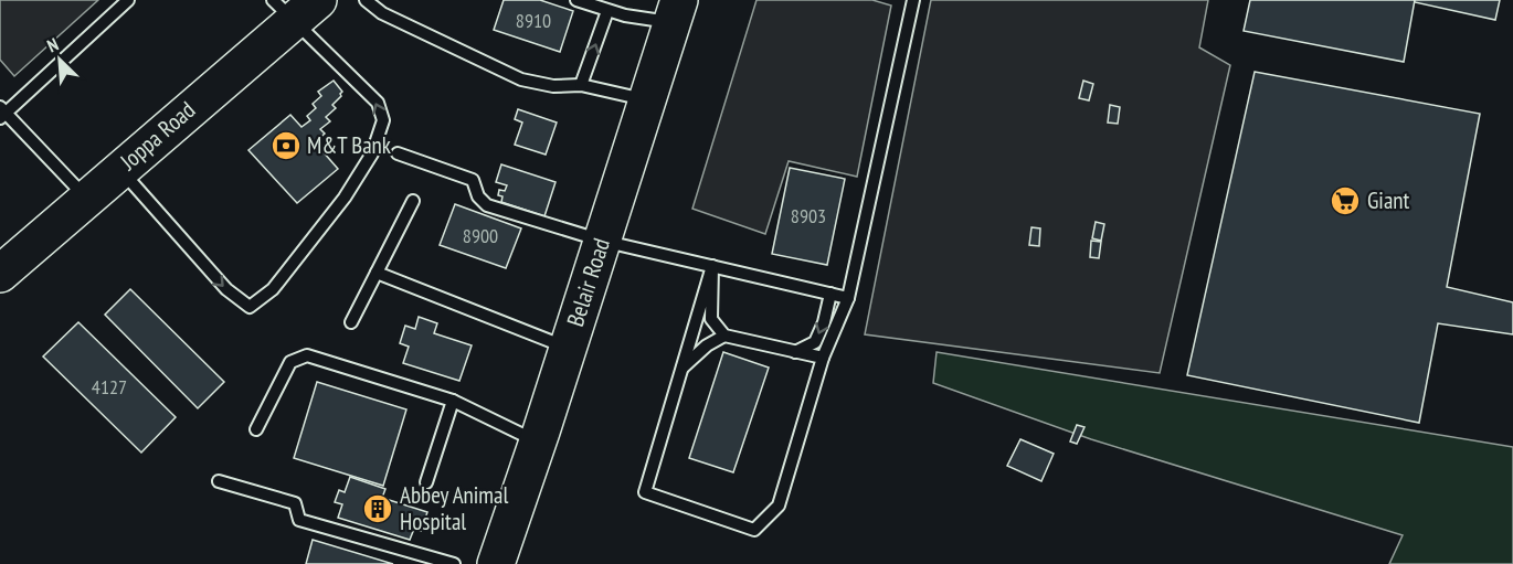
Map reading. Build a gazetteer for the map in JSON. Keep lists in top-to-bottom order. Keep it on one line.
{"streets":{"main road":["Joppa Road","Belair Road"]},"places":{"bank":["M&T Bank"],"supermarket":["Giant"],"building":["Abbey Animal Hospital"]},"house_numbers":["8910","8903","8900","4127"],"north":"top left"}
